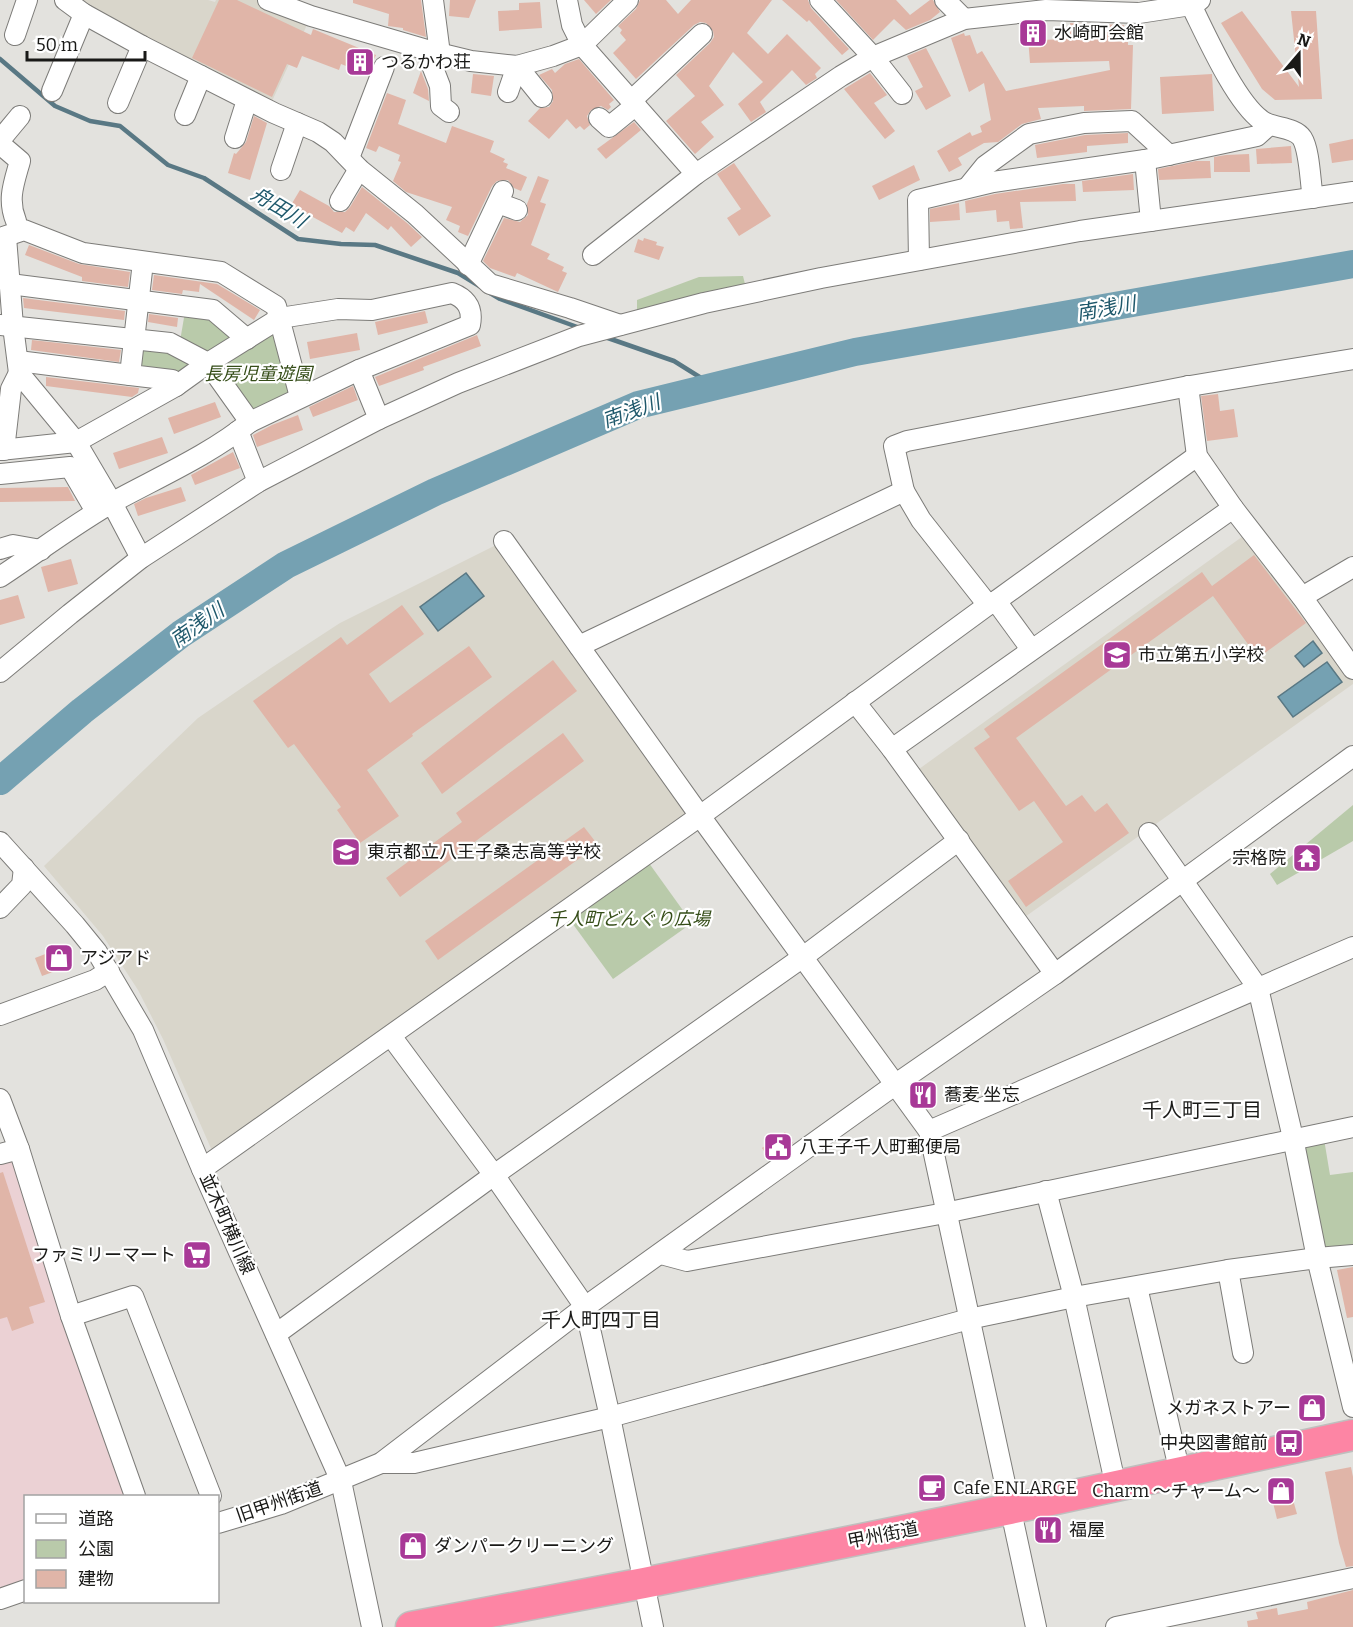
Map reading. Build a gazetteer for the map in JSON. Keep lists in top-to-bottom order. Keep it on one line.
{"streets":{"highway":["甲州街道"],"street":["並木町横川線","旧甲州街道"]},"crossings":[["並木町横川線","旧甲州街道"]],"districts":["千人町三丁目","千人町四丁目"],"water":["舟田川","南浅川"],"parks":["長房児童遊園","千人町どんぐり広場"],"places":{"building":["水崎町会館","つるかわ荘"],"school or university":["市立第五小学校","東京都立八王子桑志高等学校"],"temple":["宗格院"],"shop":["アジアド","メガネストアー","Charm ～チャーム～","ダンパークリーニング"],"restaurant":["蕎麦 坐忘","福屋"],"public building":["八王子千人町郵便局"],"supermarket":["ファミリーマート"],"bus stop":["中央図書館前"],"cafe":["Cafe ENLARGE"]},"legend":["道路","公園","建物"],"scale_bar":"50 m","north":"top"}
